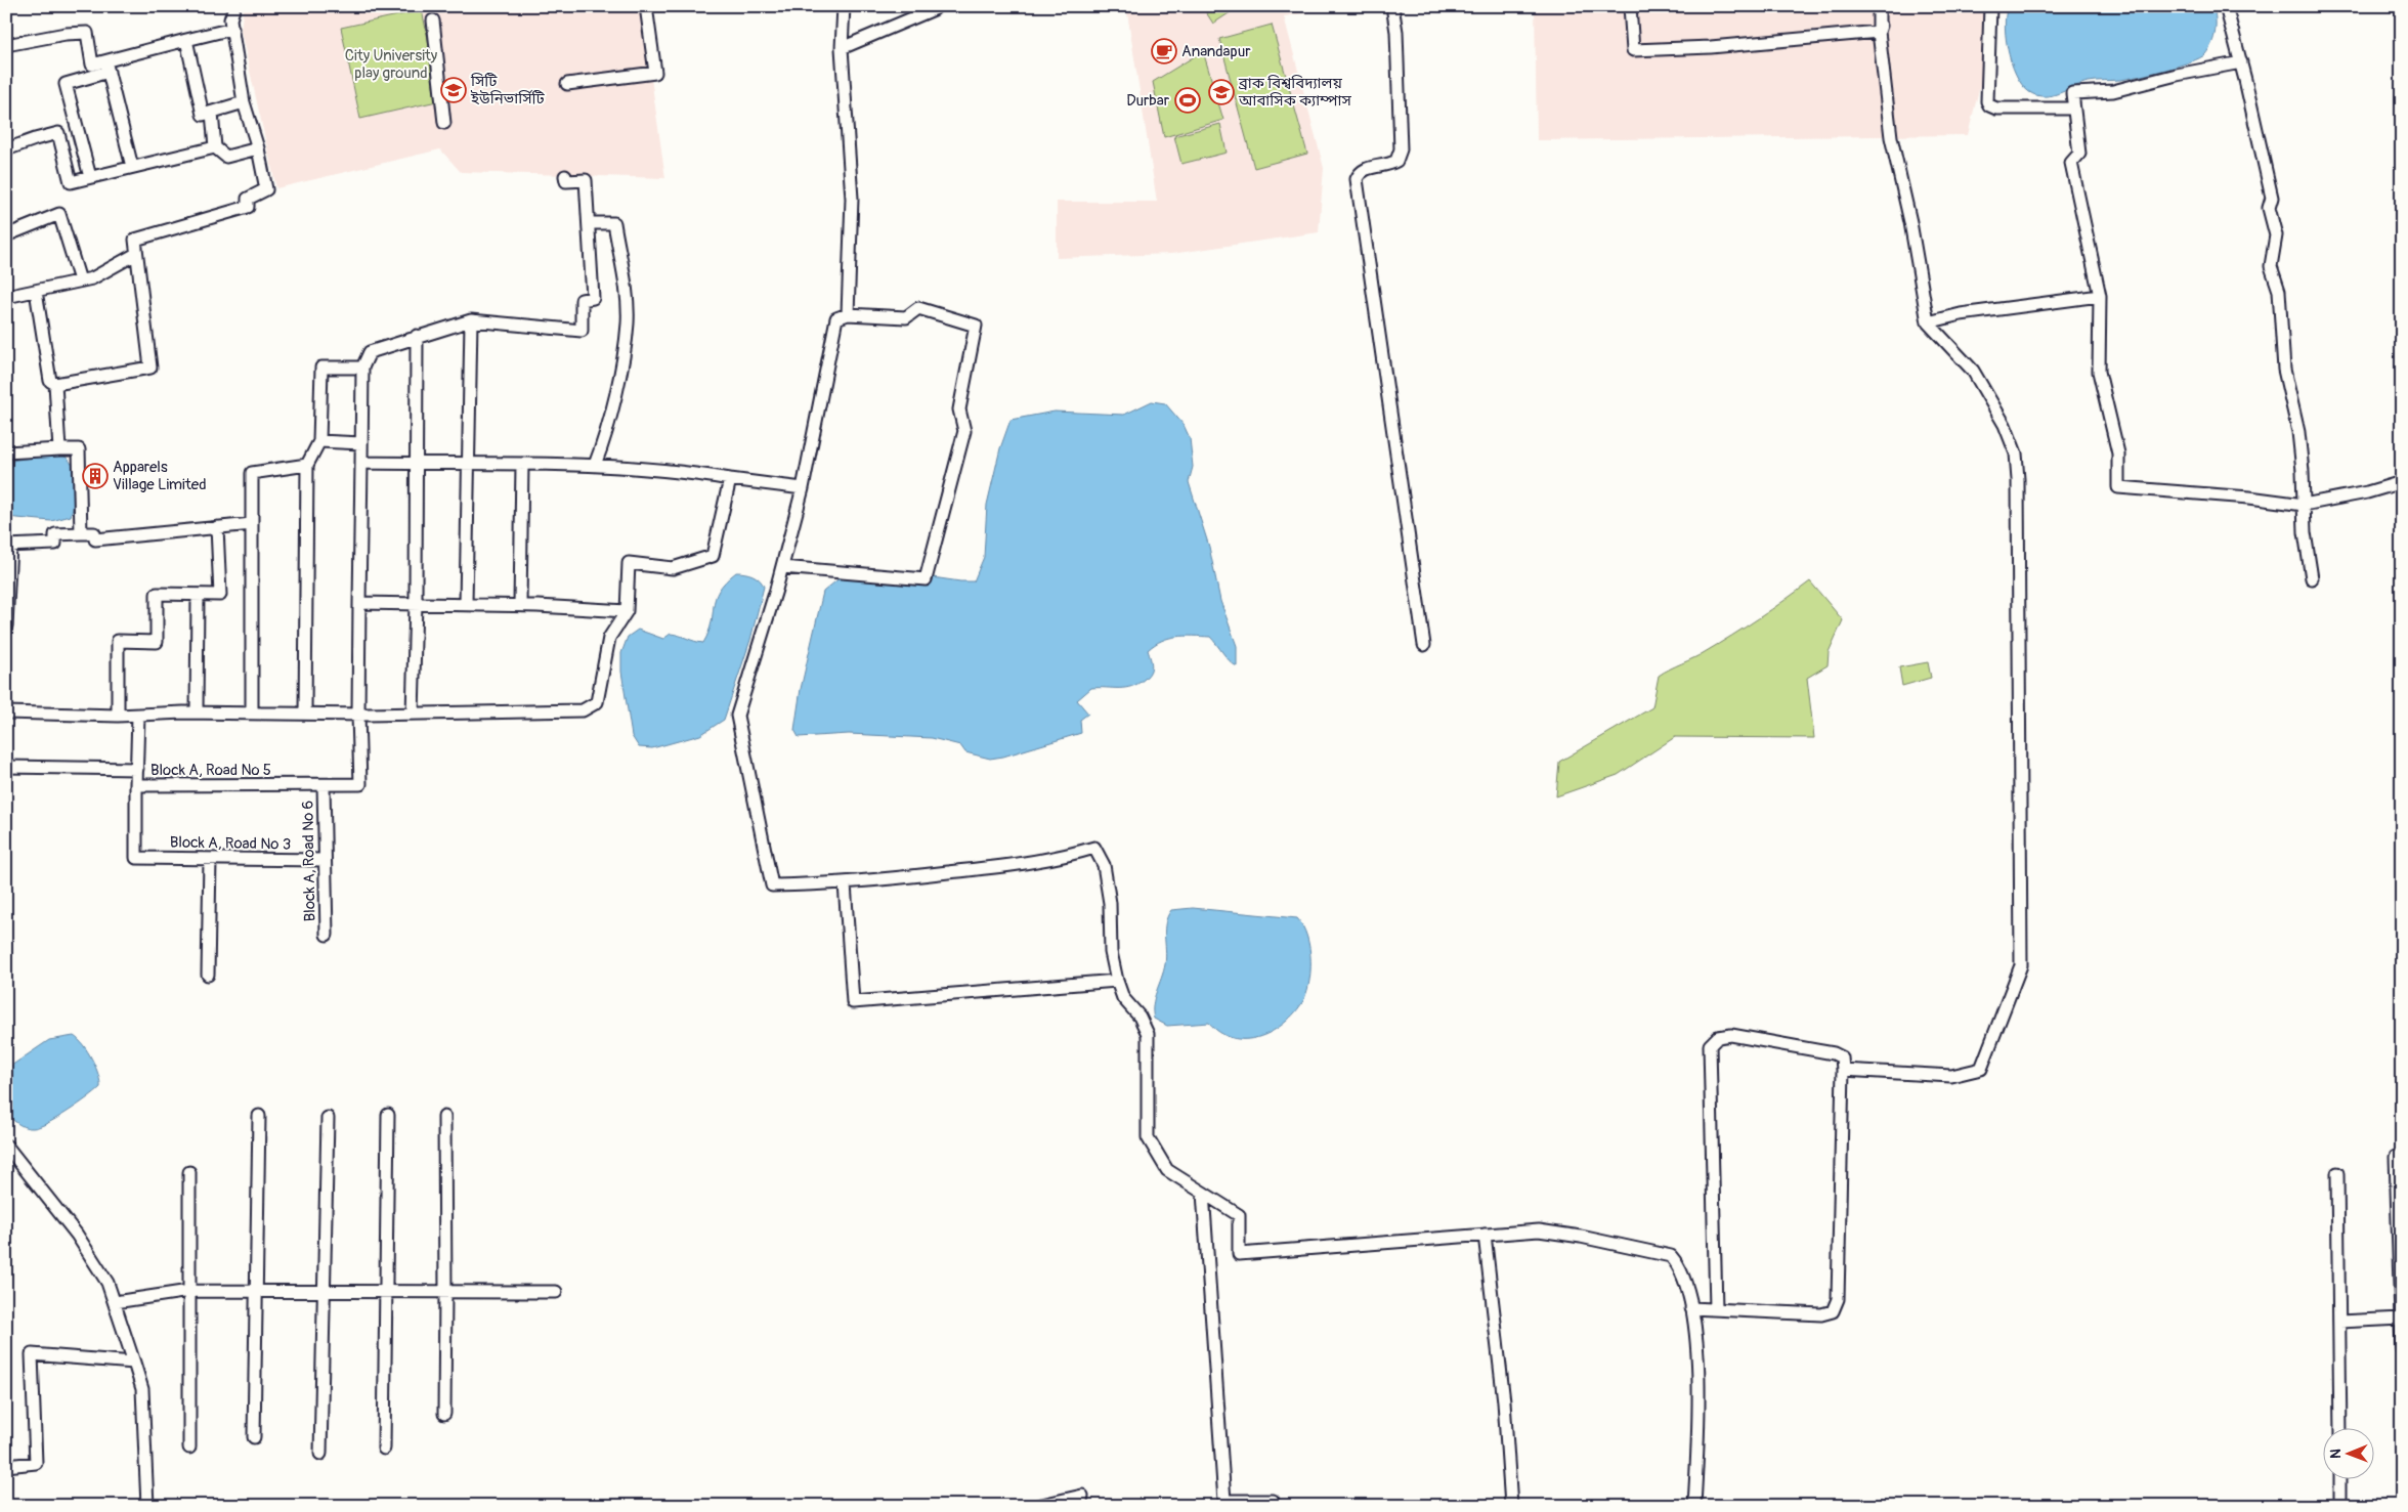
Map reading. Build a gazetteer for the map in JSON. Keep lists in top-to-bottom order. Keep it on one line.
{"streets":{"street":["Block A, Road No 5","Block A, Road No 3","Block A, Road No 6"]},"crossings":[["Block A, Road No 5","Block A, Road No 3"],["Block A, Road No 5","Block A, Road No 6"],["Block A, Road No 3","Block A, Road No 6"]],"parks":["City University play ground"],"places":{"cafe":["Anandapur"],"school or university":["সিটি ইউনিভার্সিটি","ব্রাক বিশ্ববিদ্যালয় আবাসিক ক্যাম্পাস"],"sports":["Durbar"],"building":["Apparels Village Limited"]},"north":"left"}
